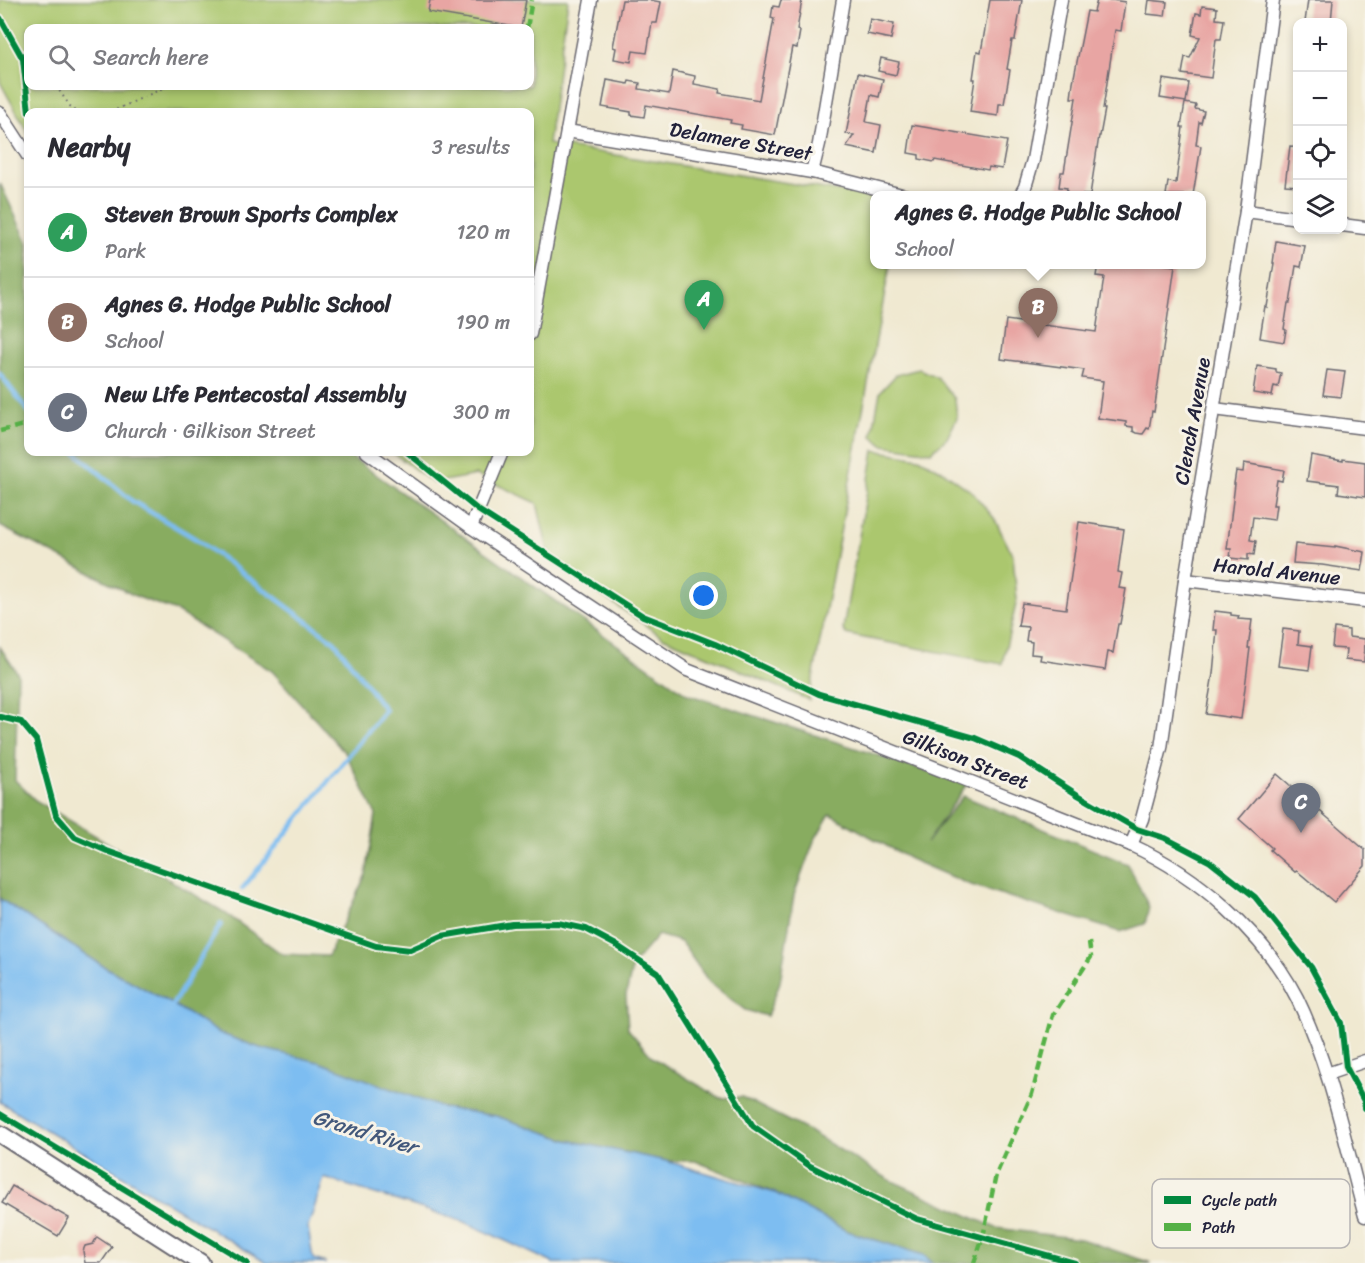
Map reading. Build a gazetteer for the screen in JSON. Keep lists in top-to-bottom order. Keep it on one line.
{"streets":{"street":["Delamere Street","Clench Avenue","Harold Avenue","Gilkison Street"]},"crossings":[["Clench Avenue","Harold Avenue"],["Clench Avenue","Gilkison Street"]],"water":["Grand River"],"legend":["Cycle path","Path"],"page":{"map_buttons":["+","−"],"search":"Search here","heading":["Nearby","3 results"],"list":[{"mark":"A","name":"Steven Brown Sports Complex","note":"Park","value":"120 m"},{"mark":"B","name":"Agnes G. Hodge Public School","note":"School","value":"190 m"},{"mark":"C","name":"New Life Pentecostal Assembly","note":"Church · Gilkison Street","value":"300 m"}],"popup":["Agnes G. Hodge Public School","School"],"pins":["A","B","C"]}}
